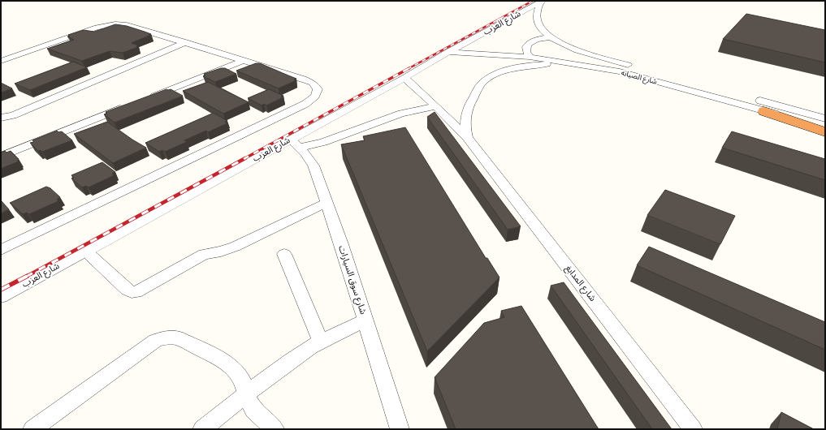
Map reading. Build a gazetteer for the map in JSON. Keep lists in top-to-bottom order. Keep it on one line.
{"streets":{"street":["شارع العزب","شارع الصيانه","شارع سوق السيارات","شارع المدابغ"]},"crossings":[["شارع العزب","شارع الصيانه"],["شارع العزب","شارع سوق السيارات"],["شارع العزب","شارع المدابغ"],["شارع الصيانه","شارع المدابغ"]]}
